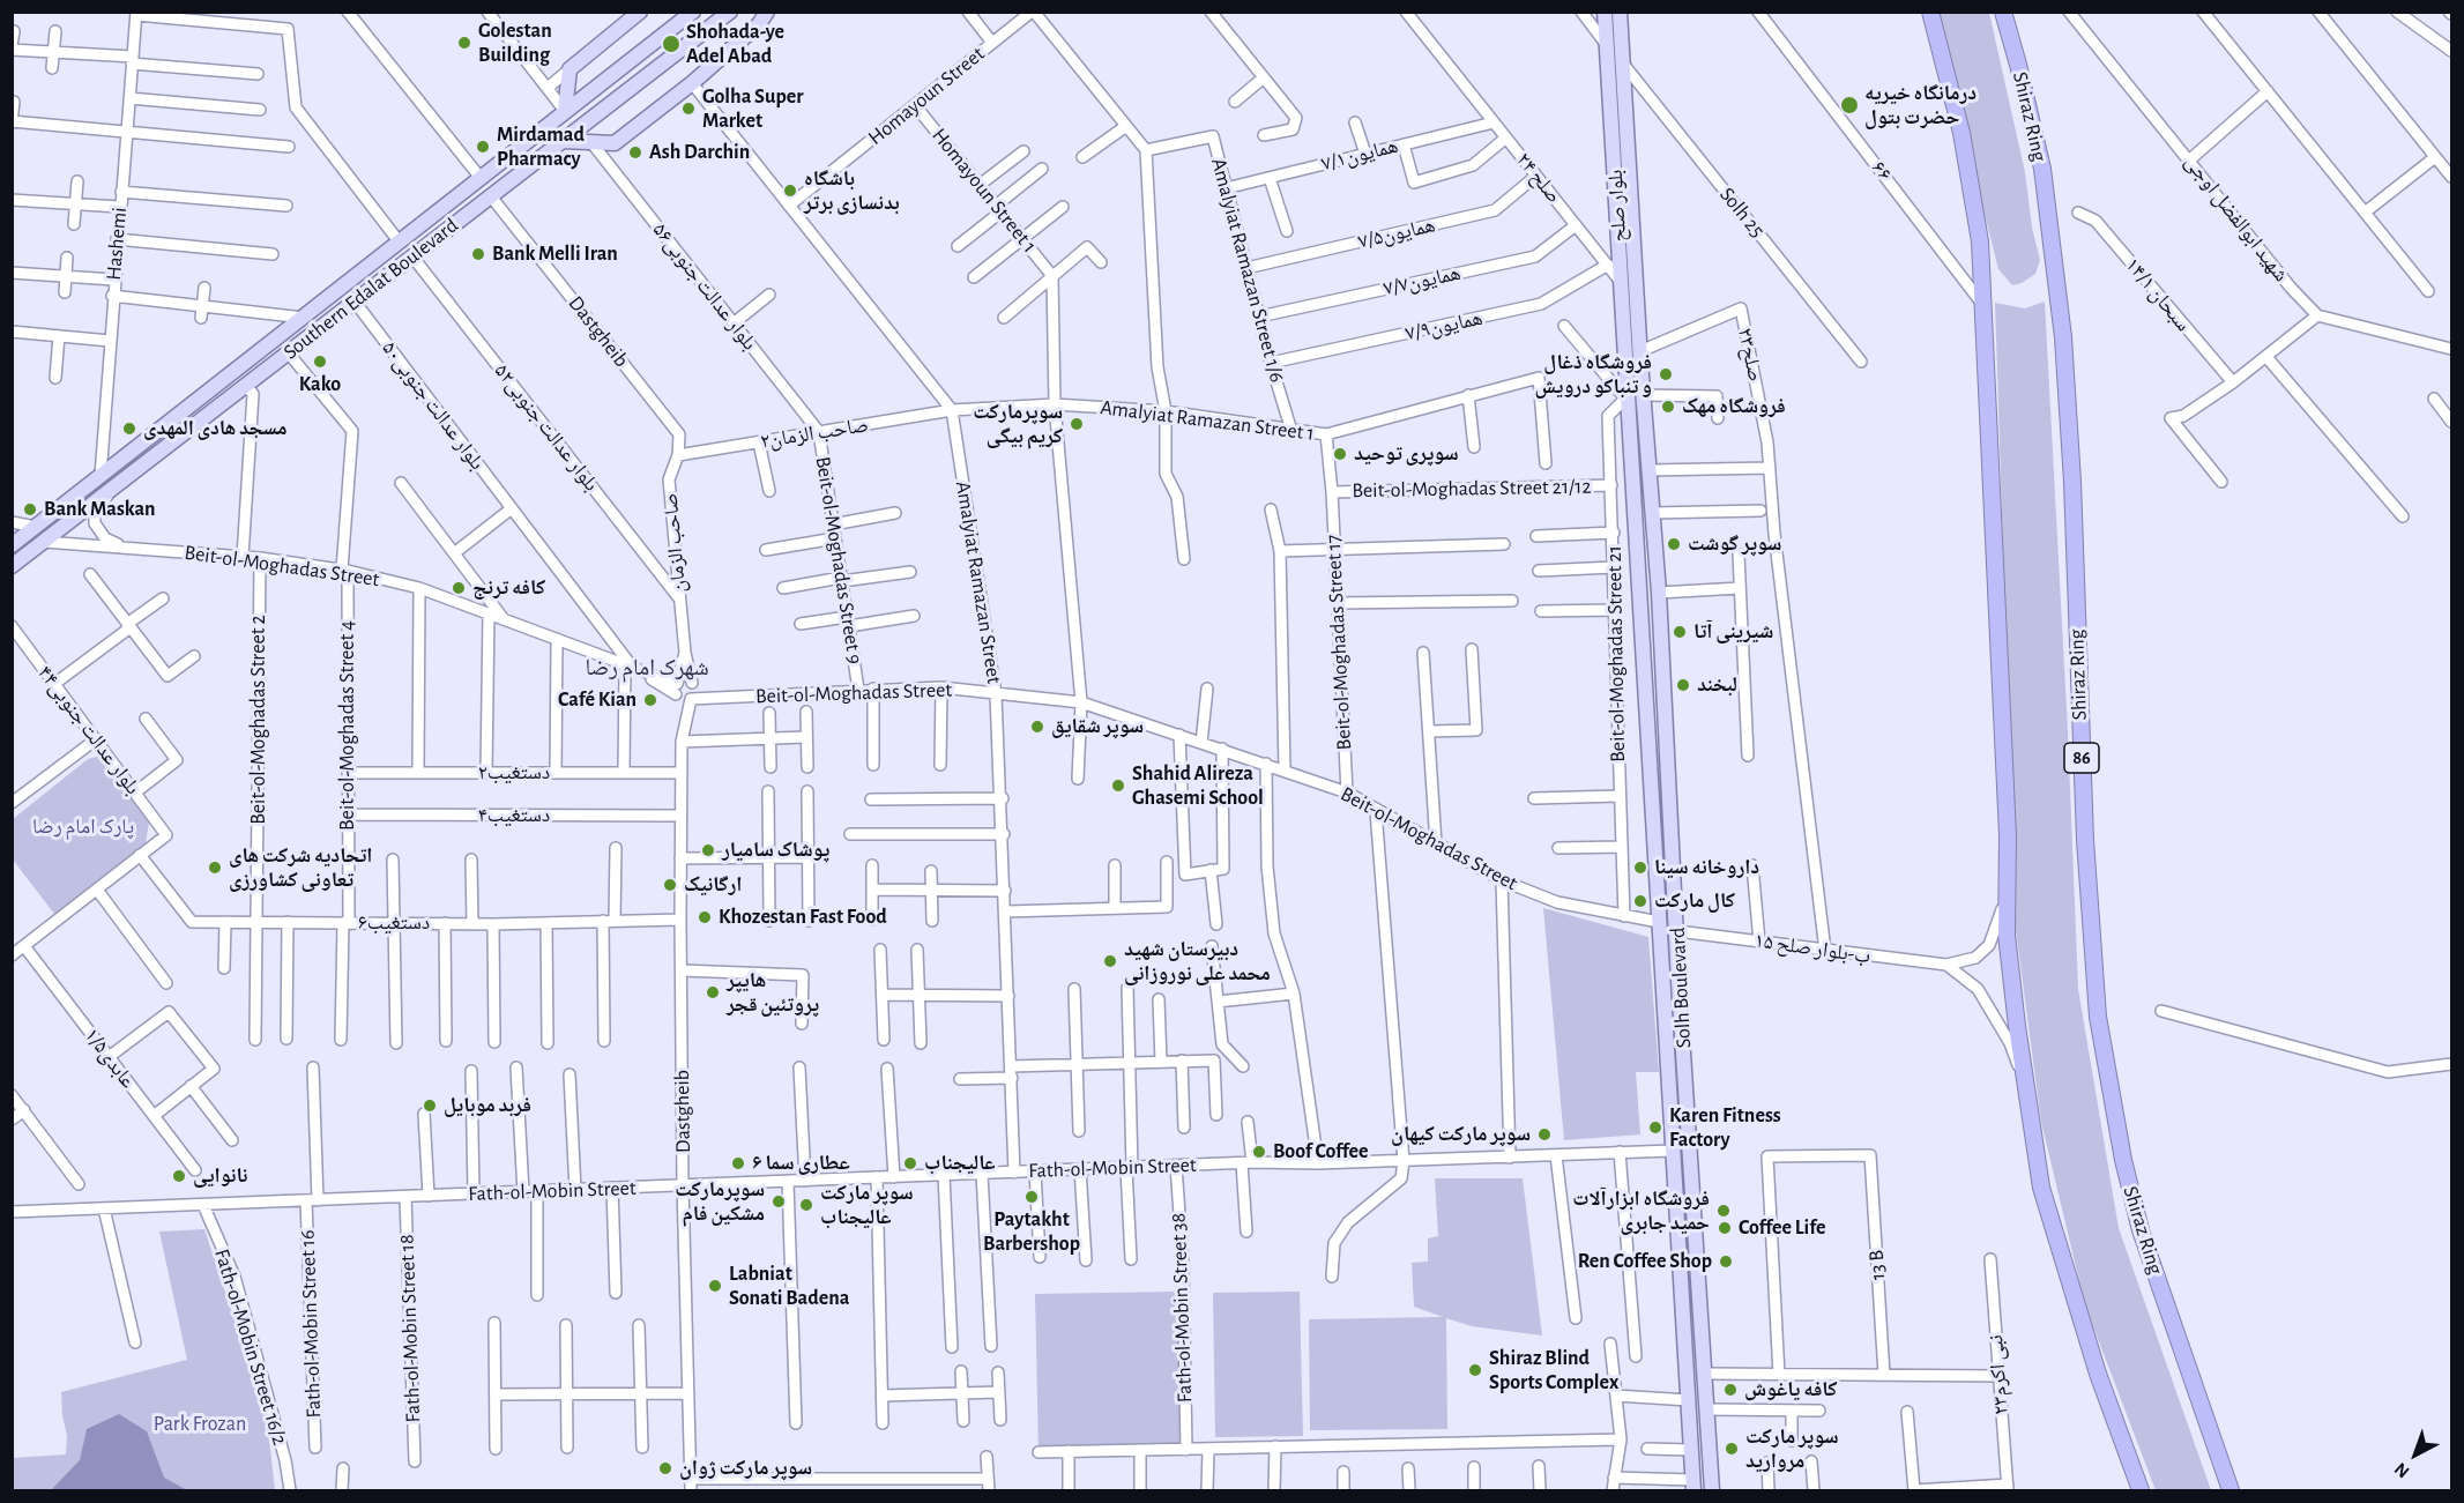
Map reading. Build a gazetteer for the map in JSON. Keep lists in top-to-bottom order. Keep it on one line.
{"streets":{"highway":["Shiraz Ring","86"],"main road":["بلوار صلح","Southern Edalat Boulevard","Solh Boulevard"],"street":["Homayoun Street","همایون۷/۱","۶۶","صلح ۲۴","Homayoun Street 1","Solh 25","شهید ابوالفضل اوجی","همایون۷/۵","Hashemi","Amalyiat Ramazan Street 1/6","همایون۷/۷","بلوار عدالت جنوبی۵۶","سبحان ۱۴/۱","همایون۷/۹","Dastgheib","صلح۲۳","بلوار عدالت جنوبی۵۰","Amalyiat Ramazan Street 1","بلوار عدالت جنوبی۵۲","۲صاحب الزمان","Beit-ol-Moghadas Street 21/12","صاحب الزمان","Beit-ol-Moghadas Street 9","Beit-ol-Moghadas Street","Amalyiat Ramazan Street","Beit-ol-Moghadas Street 17","Beit-ol-Moghadas Street 21","Beit-ol-Moghadas Street 2","Beit-ol-Moghadas Street 4","بلوار عدالت جنوبی۴۴","۲دستغیب","دستغیب۴","دستغیب۶","۱۵ ب-بلوار صلح","عابدی۱/۵","Fath-ol-Mobin Street","13 B","Fath-ol-Mobin Street 38","Fath-ol-Mobin Street 16","Fath-ol-Mobin Street 18","Fath-ol-Mobin Street 16/2","نبی اکرم۲۳"]},"crossings":[["Homayoun Street","Homayoun Street 1"],["Homayoun Street","Amalyiat Ramazan Street"],["همایون۷/۱","صلح ۲۴"],["همایون۷/۱","Amalyiat Ramazan Street 1/6"],["صلح ۲۴","بلوار صلح"],["صلح ۲۴","همایون۷/۵"],["صلح ۲۴","همایون۷/۷"],["صلح ۲۴","همایون۷/۹"],["بلوار صلح","Solh 25"],["بلوار صلح","صلح۲۳"],["بلوار صلح","Beit-ol-Moghadas Street 21"],["بلوار صلح","Solh Boulevard"],["همایون۷/۵","Amalyiat Ramazan Street 1/6"],["Hashemi","Southern Edalat Boulevard"],["Amalyiat Ramazan Street 1/6","همایون۷/۷"],["Amalyiat Ramazan Street 1/6","همایون۷/۹"],["Amalyiat Ramazan Street 1/6","Amalyiat Ramazan Street 1"],["بلوار عدالت جنوبی۵۶","۲صاحب الزمان"],["بلوار عدالت جنوبی۵۶","Beit-ol-Moghadas Street 9"],["Southern Edalat Boulevard","Dastgheib"],["Southern Edalat Boulevard","بلوار عدالت جنوبی۵۰"],["Southern Edalat Boulevard","بلوار عدالت جنوبی۵۲"],["Southern Edalat Boulevard","Beit-ol-Moghadas Street"],["Southern Edalat Boulevard","Beit-ol-Moghadas Street 4"],["Dastgheib","صاحب الزمان"],["Dastgheib","Beit-ol-Moghadas Street"],["Dastgheib","۲دستغیب"],["Dastgheib","دستغیب۴"],["Dastgheib","دستغیب۶"],["Dastgheib","Fath-ol-Mobin Street"],["بلوار عدالت جنوبی۵۰","Beit-ol-Moghadas Street"],["Amalyiat Ramazan Street 1","۲صاحب الزمان"],["Amalyiat Ramazan Street 1","Amalyiat Ramazan Street"],["Amalyiat Ramazan Street 1","Beit-ol-Moghadas Street 17"],["بلوار عدالت جنوبی۵۲","صاحب الزمان"],["۲صاحب الزمان","صاحب الزمان"],["۲صاحب الزمان","Beit-ol-Moghadas Street 9"],["۲صاحب الزمان","Amalyiat Ramazan Street"],["Beit-ol-Moghadas Street 21/12","Beit-ol-Moghadas Street 17"],["Beit-ol-Moghadas Street 21/12","Beit-ol-Moghadas Street 21"],["Beit-ol-Moghadas Street 9","Beit-ol-Moghadas Street"],["Beit-ol-Moghadas Street","Amalyiat Ramazan Street"],["Beit-ol-Moghadas Street","Beit-ol-Moghadas Street 17"],["Beit-ol-Moghadas Street","Beit-ol-Moghadas Street 21"],["Beit-ol-Moghadas Street","Beit-ol-Moghadas Street 2"],["Beit-ol-Moghadas Street","Beit-ol-Moghadas Street 4"],["Beit-ol-Moghadas Street","Solh Boulevard"],["Amalyiat Ramazan Street","Fath-ol-Mobin Street"],["Beit-ol-Moghadas Street 21","Solh Boulevard"],["Beit-ol-Moghadas Street 2","دستغیب۶"],["Beit-ol-Moghadas Street 4","۲دستغیب"],["Beit-ol-Moghadas Street 4","دستغیب۴"],["Beit-ol-Moghadas Street 4","دستغیب۶"],["بلوار عدالت جنوبی۴۴","دستغیب۶"],["۱۵ ب-بلوار صلح","Solh Boulevard"],["Solh Boulevard","Fath-ol-Mobin Street"],["Fath-ol-Mobin Street","Fath-ol-Mobin Street 38"],["Fath-ol-Mobin Street","Fath-ol-Mobin Street 16"],["Fath-ol-Mobin Street","Fath-ol-Mobin Street 18"],["Fath-ol-Mobin Street","Fath-ol-Mobin Street 16/2"]],"districts":["شهرک امام رضا"],"parks":["پارک امام رضا","Park Frozan"],"places":["Golestan Building","Shohada-ye Adel Abad","درمانگاه خیریه حضرت بتول","Golha Super Market","Mirdamad Pharmacy","Ash Darchin","باشگاه بدنسازی برتر","Bank Melli Iran","Kako","فروشگاه ذغال و تنباکو درویش","فروشگاه مهک","سوپرمارکت کریم بیگی","مسجد هادی المهدی","سوپری توحید","Bank Maskan","سوپر گوشت","کافه ترنج","شیرینی آتا","لبخند","Café Kian","سوپر شقایق","Shahid Alireza Ghasemi School","پوشاک سامیار","اتحادیه شرکت های تعاونی کشاورزی","داروخانه سینا","ارگانیک","کال مارکت","Khozestan Fast Food","دبیرستان شهید محمد علی نوروزانی","هایپر پروتئین قجر","فربد موبایل","Karen Fitness Factory","سوپر مارکت کیهان","Boof Coffee","عطاری سما ۶","عالیجناب","نانوایی","Paytakht Barbershop","سوپرمارکت مشکین فام","سوپر مارکت عالیجناب","فروشگاه ابزارآلات حمید جابری","Coffee Life","Ren Coffee Shop","Labniat Sonati Badena","Shiraz Blind Sports Complex","کافه یاغوش","سوپر مارکت مروارید","سوپر مارکت ژوان"],"north":"bottom left"}
